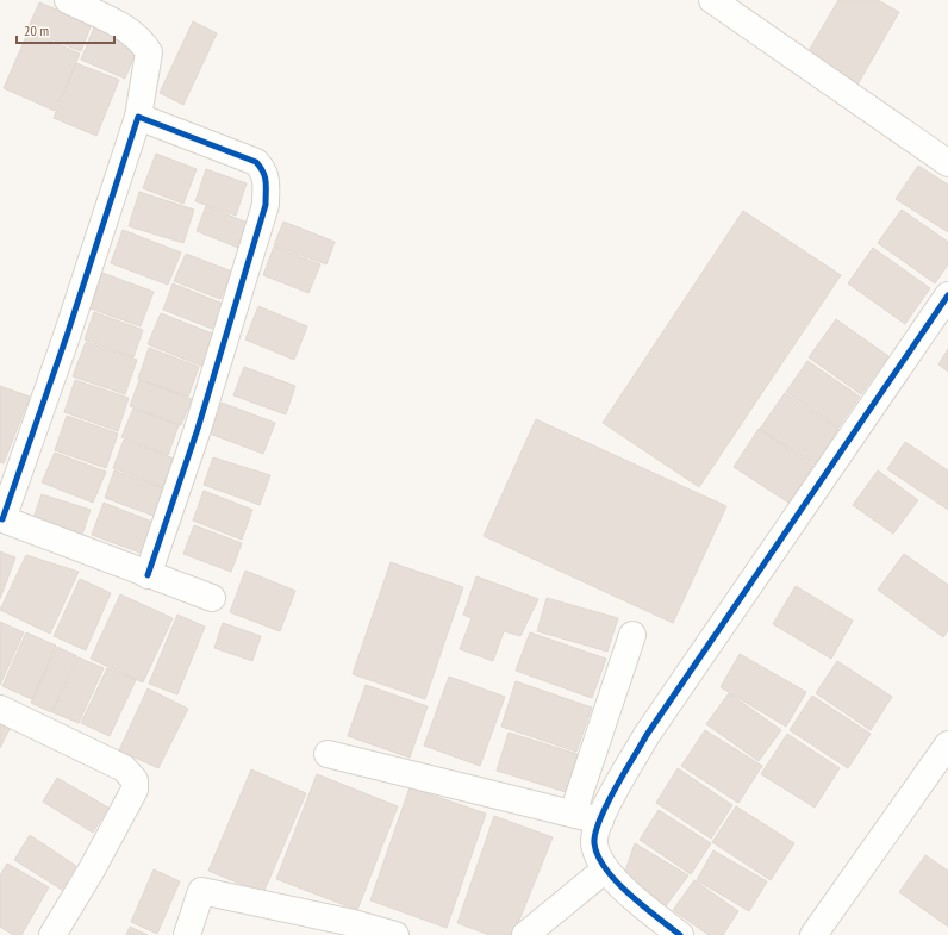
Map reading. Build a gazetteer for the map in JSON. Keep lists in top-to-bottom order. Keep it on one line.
{"scale_bar":"20 m"}
